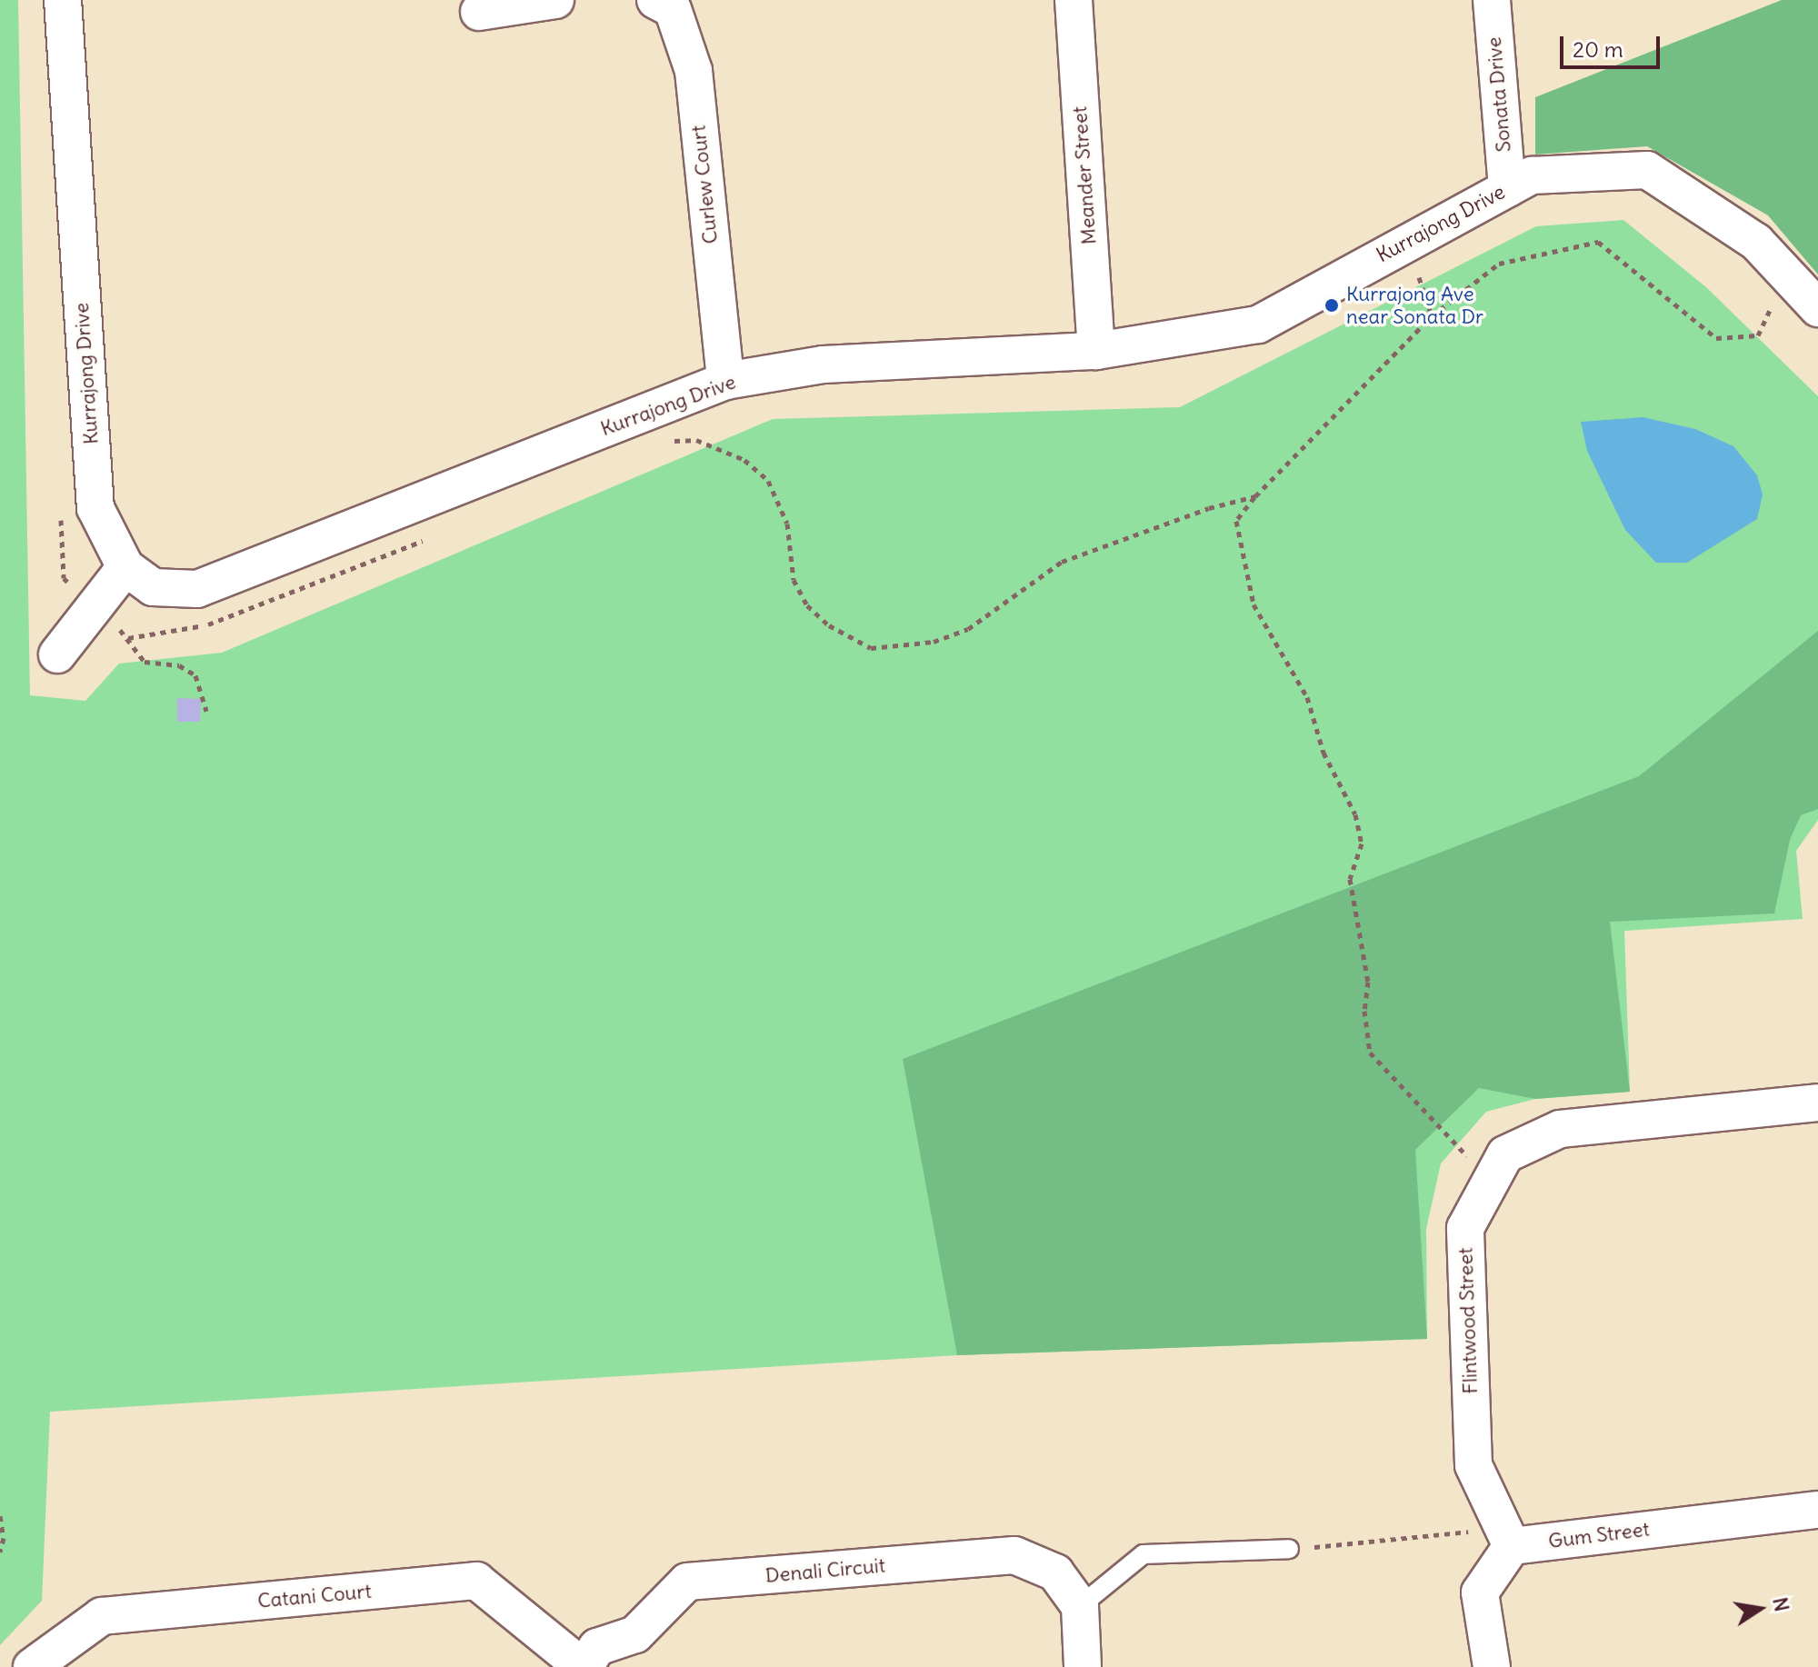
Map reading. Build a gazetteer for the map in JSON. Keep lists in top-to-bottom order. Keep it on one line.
{"streets":{"street":["Sonata Drive","Meander Street","Curlew Court","Kurrajong Drive","Flintwood Street","Gum Street","Denali Circuit","Catani Court"]},"crossings":[["Sonata Drive","Kurrajong Drive"],["Meander Street","Kurrajong Drive"],["Curlew Court","Kurrajong Drive"],["Flintwood Street","Gum Street"],["Denali Circuit","Catani Court"]],"places":["Kurrajong Ave near Sonata Dr"],"scale_bar":"20 m","north":"right"}
